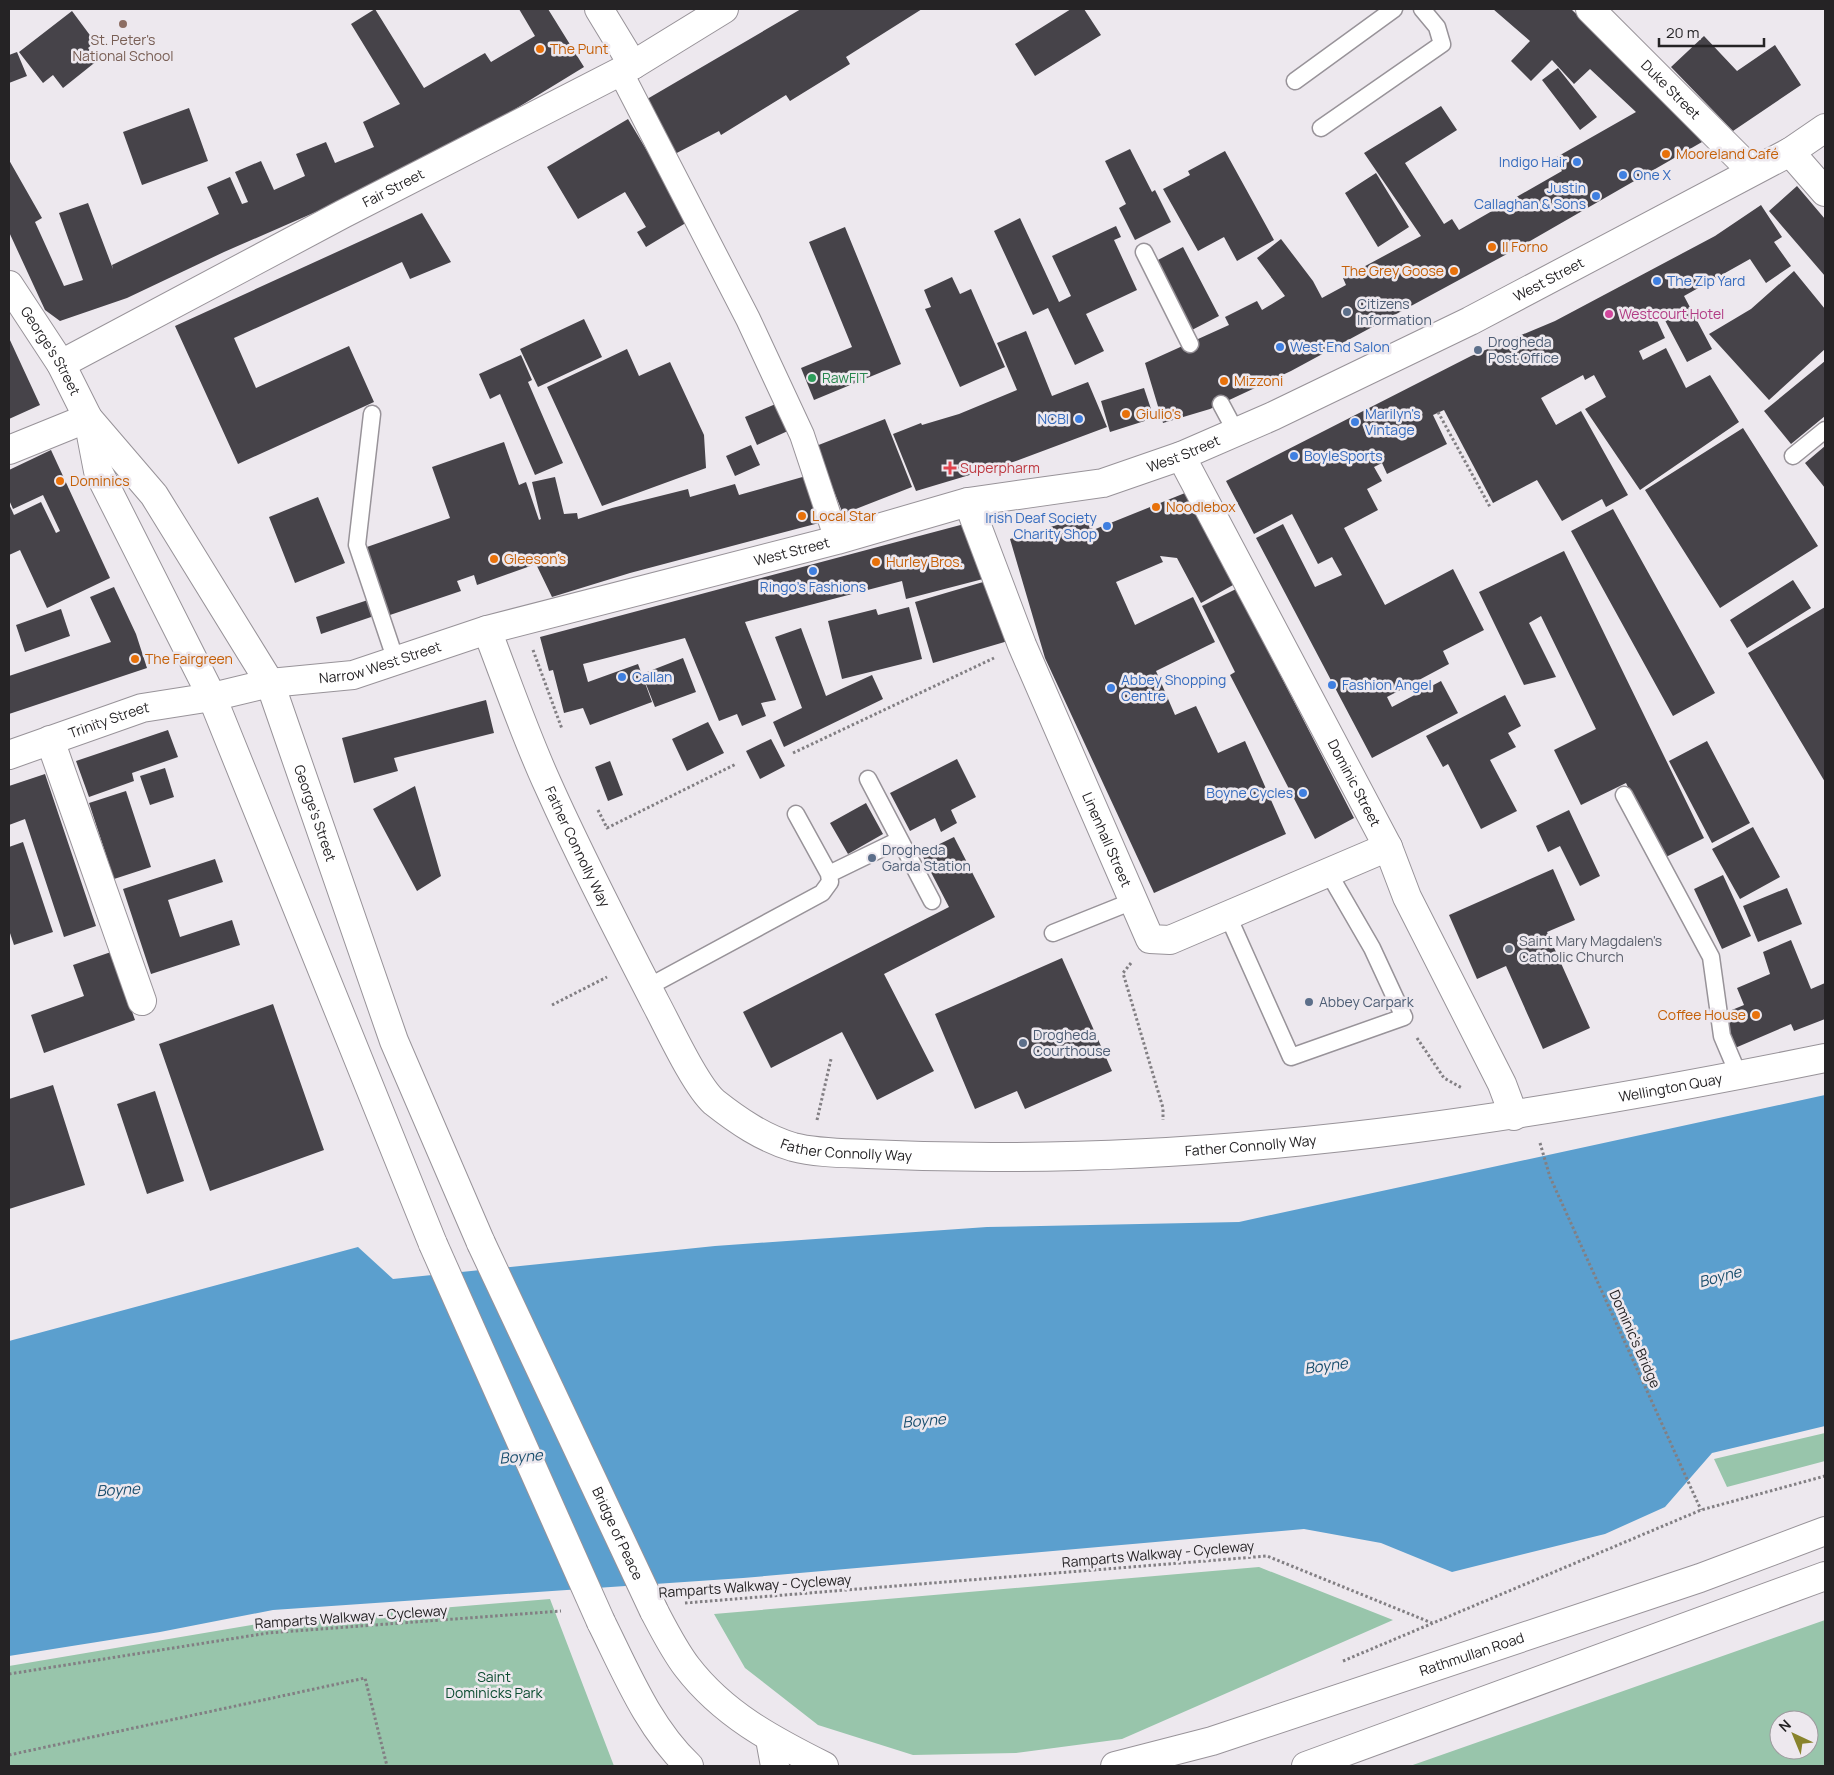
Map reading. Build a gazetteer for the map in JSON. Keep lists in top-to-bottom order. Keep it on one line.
{"streets":{"main road":["Duke Street","Fair Street","West Street","George's Street","Narrow West Street","Trinity Street","Dominic Street","Linenhall Street","Father Connolly Way","Wellington Quay","Bridge of Peace","Rathmullan Road"],"path":["Dominic's Bridge","Ramparts Walkway - Cycleway"]},"crossings":[["Duke Street","West Street"],["Fair Street","George's Street"],["West Street","Narrow West Street"],["West Street","Dominic Street"],["West Street","Linenhall Street"],["West Street","Father Connolly Way"],["George's Street","Narrow West Street"],["George's Street","Trinity Street"],["George's Street","Bridge of Peace"],["Narrow West Street","Trinity Street"],["Narrow West Street","Father Connolly Way"],["Dominic Street","Father Connolly Way"],["Dominic Street","Wellington Quay"],["Father Connolly Way","Wellington Quay"],["Dominic's Bridge","Ramparts Walkway - Cycleway"],["Bridge of Peace","Ramparts Walkway - Cycleway"]],"water":["Boyne"],"parks":["Saint Dominicks Park"],"places":{"other":["St. Peter's National School","The Punt","Mooreland Café","Indigo Hair","One X","Justin Callaghan & Sons","Il Forno","The Grey Goose","The Zip Yard","Citizens Information","Westcourt Hotel","West End Salon","Drogheda Post Office","RawFIT","Mizzoni","Giulio's","NCBI","Marilyn's Vintage","BoyleSports","Dominics","Noodlebox","Local Star","Irish Deaf Society Charity Shop","Gleeson’s","Hurley Bros.","Ringo's Fashions","The Fairgreen","Callan","Fashion Angel","Abbey Shopping Centre","Boyne Cycles","Drogheda Garda Station","Saint Mary Magdalen's Catholic Church","Abbey Carpark","Coffee House","Drogheda Courthouse"],"health":["Superpharm"]},"scale_bar":"20 m","north":"top left"}
